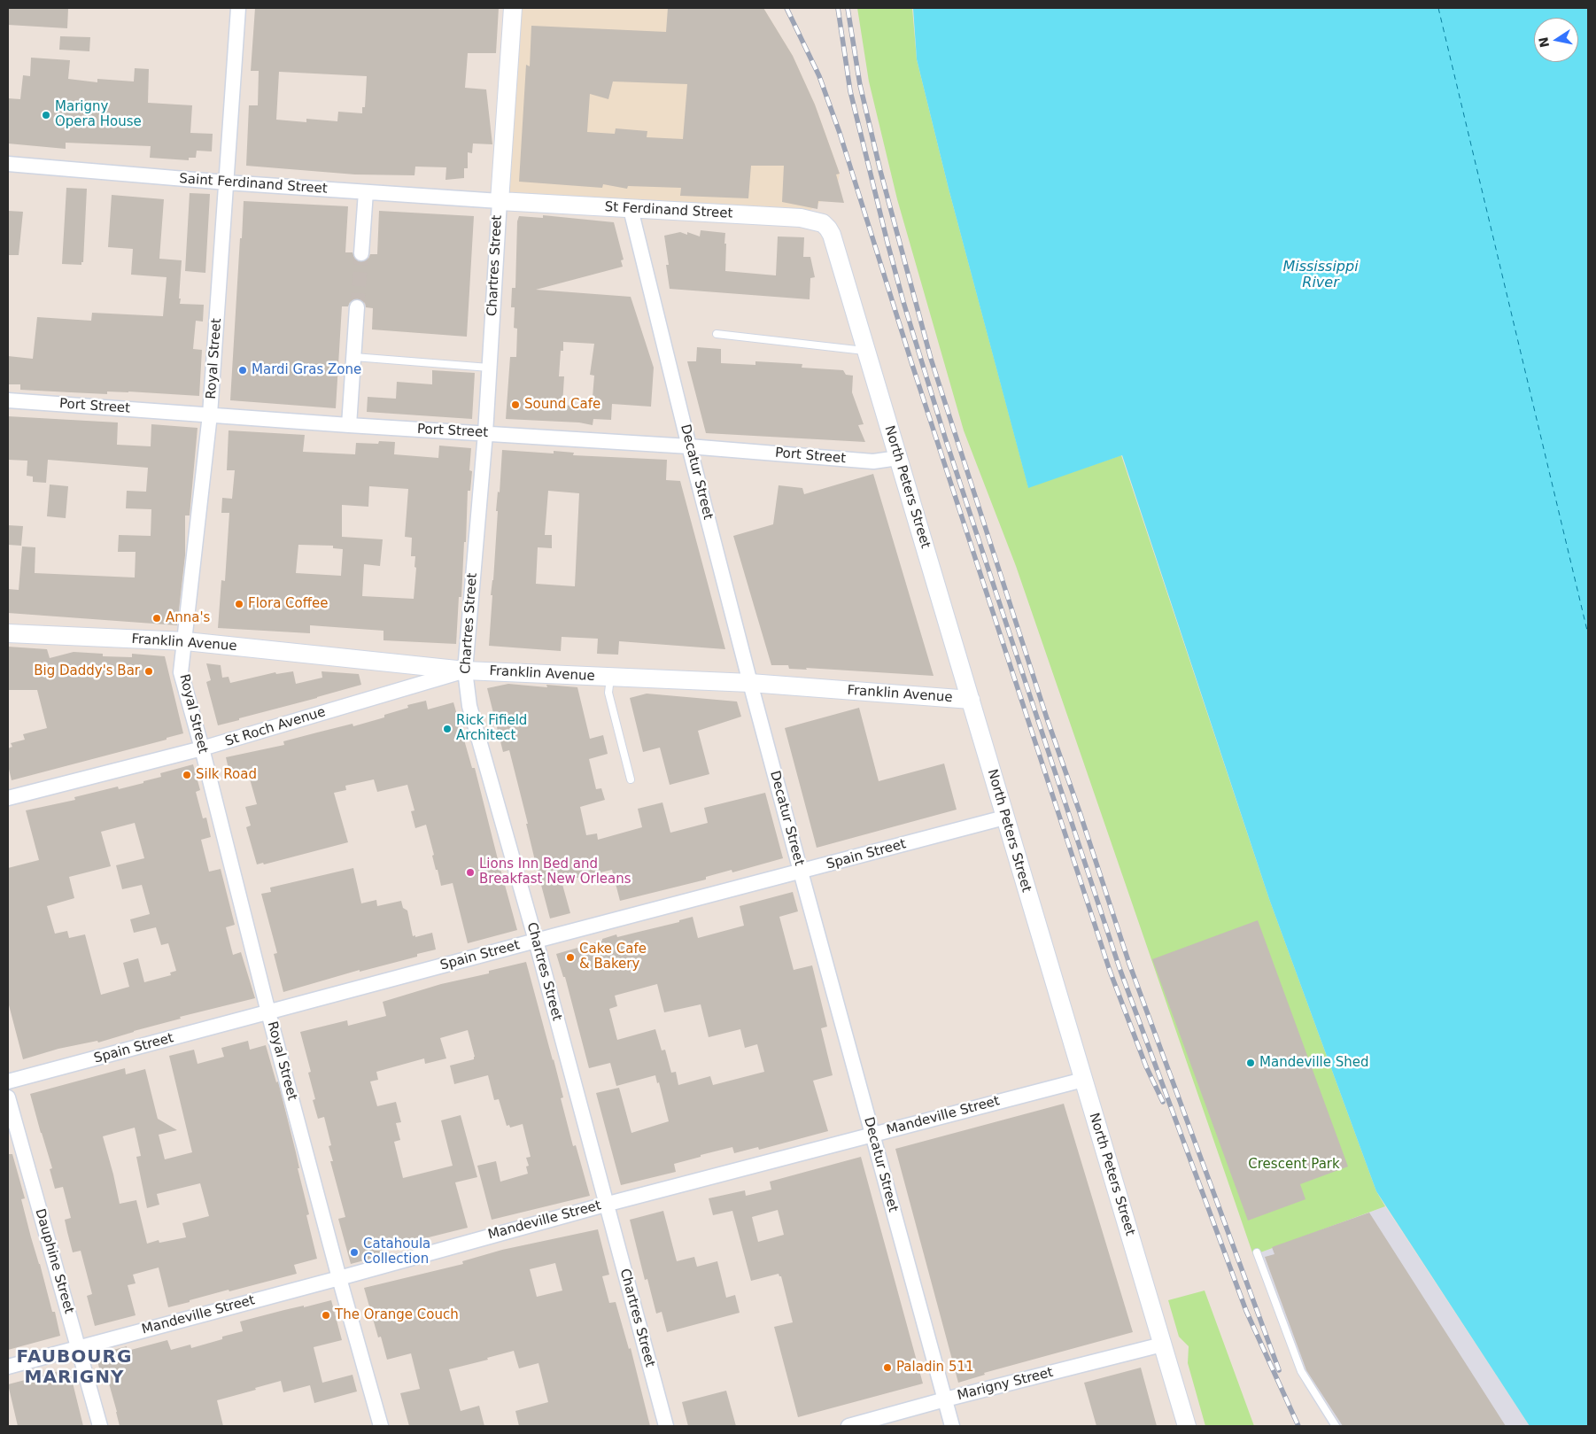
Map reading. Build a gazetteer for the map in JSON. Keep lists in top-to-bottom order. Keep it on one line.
{"streets":{"street":["Saint Ferdinand Street","St Ferdinand Street","Chartres Street","Royal Street","Port Street","Decatur Street","North Peters Street","Franklin Avenue","St Roch Avenue","Spain Street","Mandeville Street","Dauphine Street","Marigny Street"]},"crossings":[["Saint Ferdinand Street","St Ferdinand Street"],["Saint Ferdinand Street","Chartres Street"],["Saint Ferdinand Street","Royal Street"],["St Ferdinand Street","Chartres Street"],["St Ferdinand Street","Decatur Street"],["St Ferdinand Street","North Peters Street"],["Chartres Street","Port Street"],["Chartres Street","Franklin Avenue"],["Chartres Street","St Roch Avenue"],["Chartres Street","Spain Street"],["Chartres Street","Mandeville Street"],["Royal Street","Port Street"],["Royal Street","Franklin Avenue"],["Royal Street","St Roch Avenue"],["Royal Street","Spain Street"],["Royal Street","Mandeville Street"],["Port Street","Decatur Street"],["Port Street","North Peters Street"],["Decatur Street","Franklin Avenue"],["Decatur Street","Spain Street"],["Decatur Street","Mandeville Street"],["Decatur Street","Marigny Street"],["North Peters Street","Franklin Avenue"],["North Peters Street","Spain Street"],["North Peters Street","Mandeville Street"],["North Peters Street","Marigny Street"],["Franklin Avenue","St Roch Avenue"],["Mandeville Street","Dauphine Street"]],"districts":["FAUBOURG MARIGNY"],"water":["Mississippi River"],"parks":["Crescent Park"],"places":["Marigny Opera House","Mardi Gras Zone","Sound Cafe","Flora Coffee","Anna's","Big Daddy's Bar","Rick Fifield Architect","Silk Road","Lions Inn Bed and Breakfast New Orleans","Cake Cafe & Bakery","Mandeville Shed","Catahoula Collection","The Orange Couch","Paladin 511"],"north":"left"}
